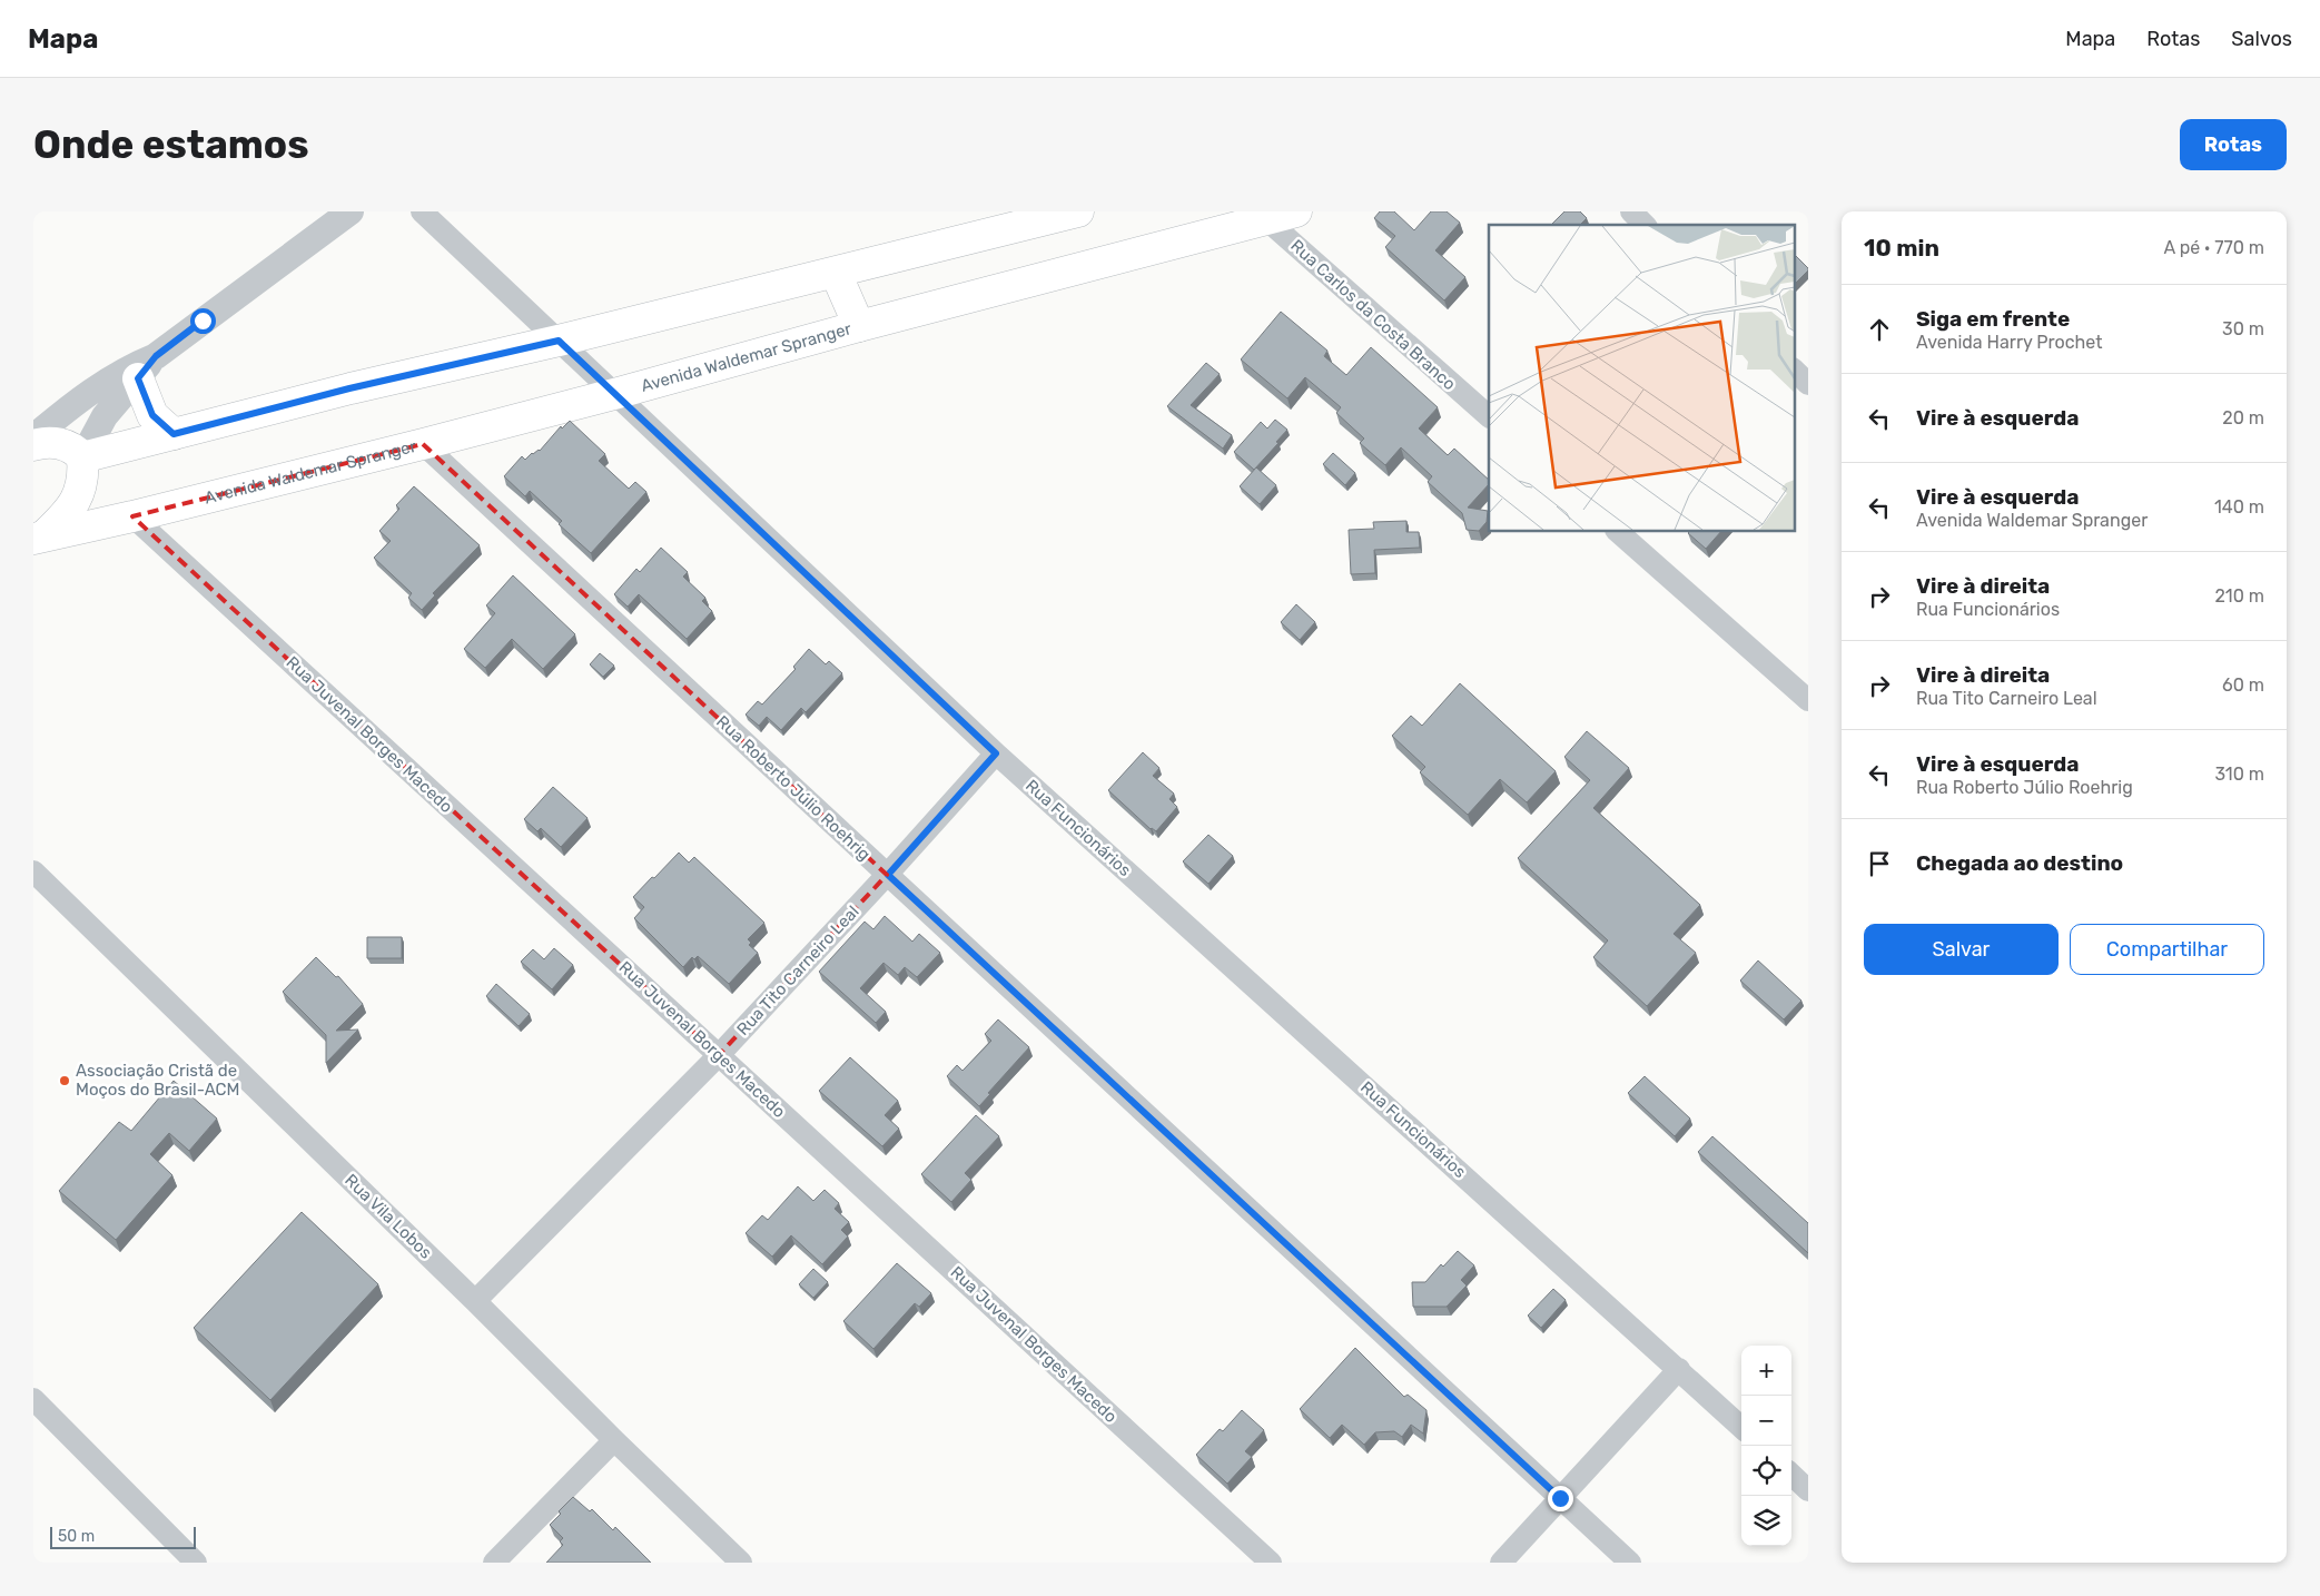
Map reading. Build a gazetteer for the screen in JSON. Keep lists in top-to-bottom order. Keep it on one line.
{"streets":{"main road":["Avenida Waldemar Spranger"],"street":["Rua Carlos da Costa Branco","Rua Juvenal Borges Macedo","Rua Roberto Júlio Roehrig","Rua Funcionários","Rua Tito Carneiro Leal","Rua Vila Lobos"]},"crossings":[["Rua Carlos da Costa Branco","Avenida Waldemar Spranger"],["Avenida Waldemar Spranger","Rua Juvenal Borges Macedo"],["Avenida Waldemar Spranger","Rua Roberto Júlio Roehrig"],["Avenida Waldemar Spranger","Rua Funcionários"],["Rua Juvenal Borges Macedo","Rua Tito Carneiro Leal"],["Rua Roberto Júlio Roehrig","Rua Tito Carneiro Leal"],["Rua Funcionários","Rua Tito Carneiro Leal"],["Rua Tito Carneiro Leal","Rua Vila Lobos"]],"places":["Associação Cristã de Moços do Brasil-ACM"],"scale_bar":"50 m","page":{"header":"Mapa","nav":["Mapa","Rotas","Salvos"],"buttons":["Rotas",["Salvar","Compartilhar"]],"title":"Onde estamos","heading":["10 min","A pé · 770 m"],"list":[["Siga em frente","Avenida Harry Prochet","30 m"],["Vire à esquerda","20 m"],["Vire à esquerda","Avenida Waldemar Spranger","140 m"],["Vire à direita","Rua Funcionários","210 m"],["Vire à direita","Rua Tito Carneiro Leal","60 m"],["Vire à esquerda","Rua Roberto Júlio Roehrig","310 m"],"Chegada ao destino"],"map_buttons":["+","−"],"scale":"50 m"}}
